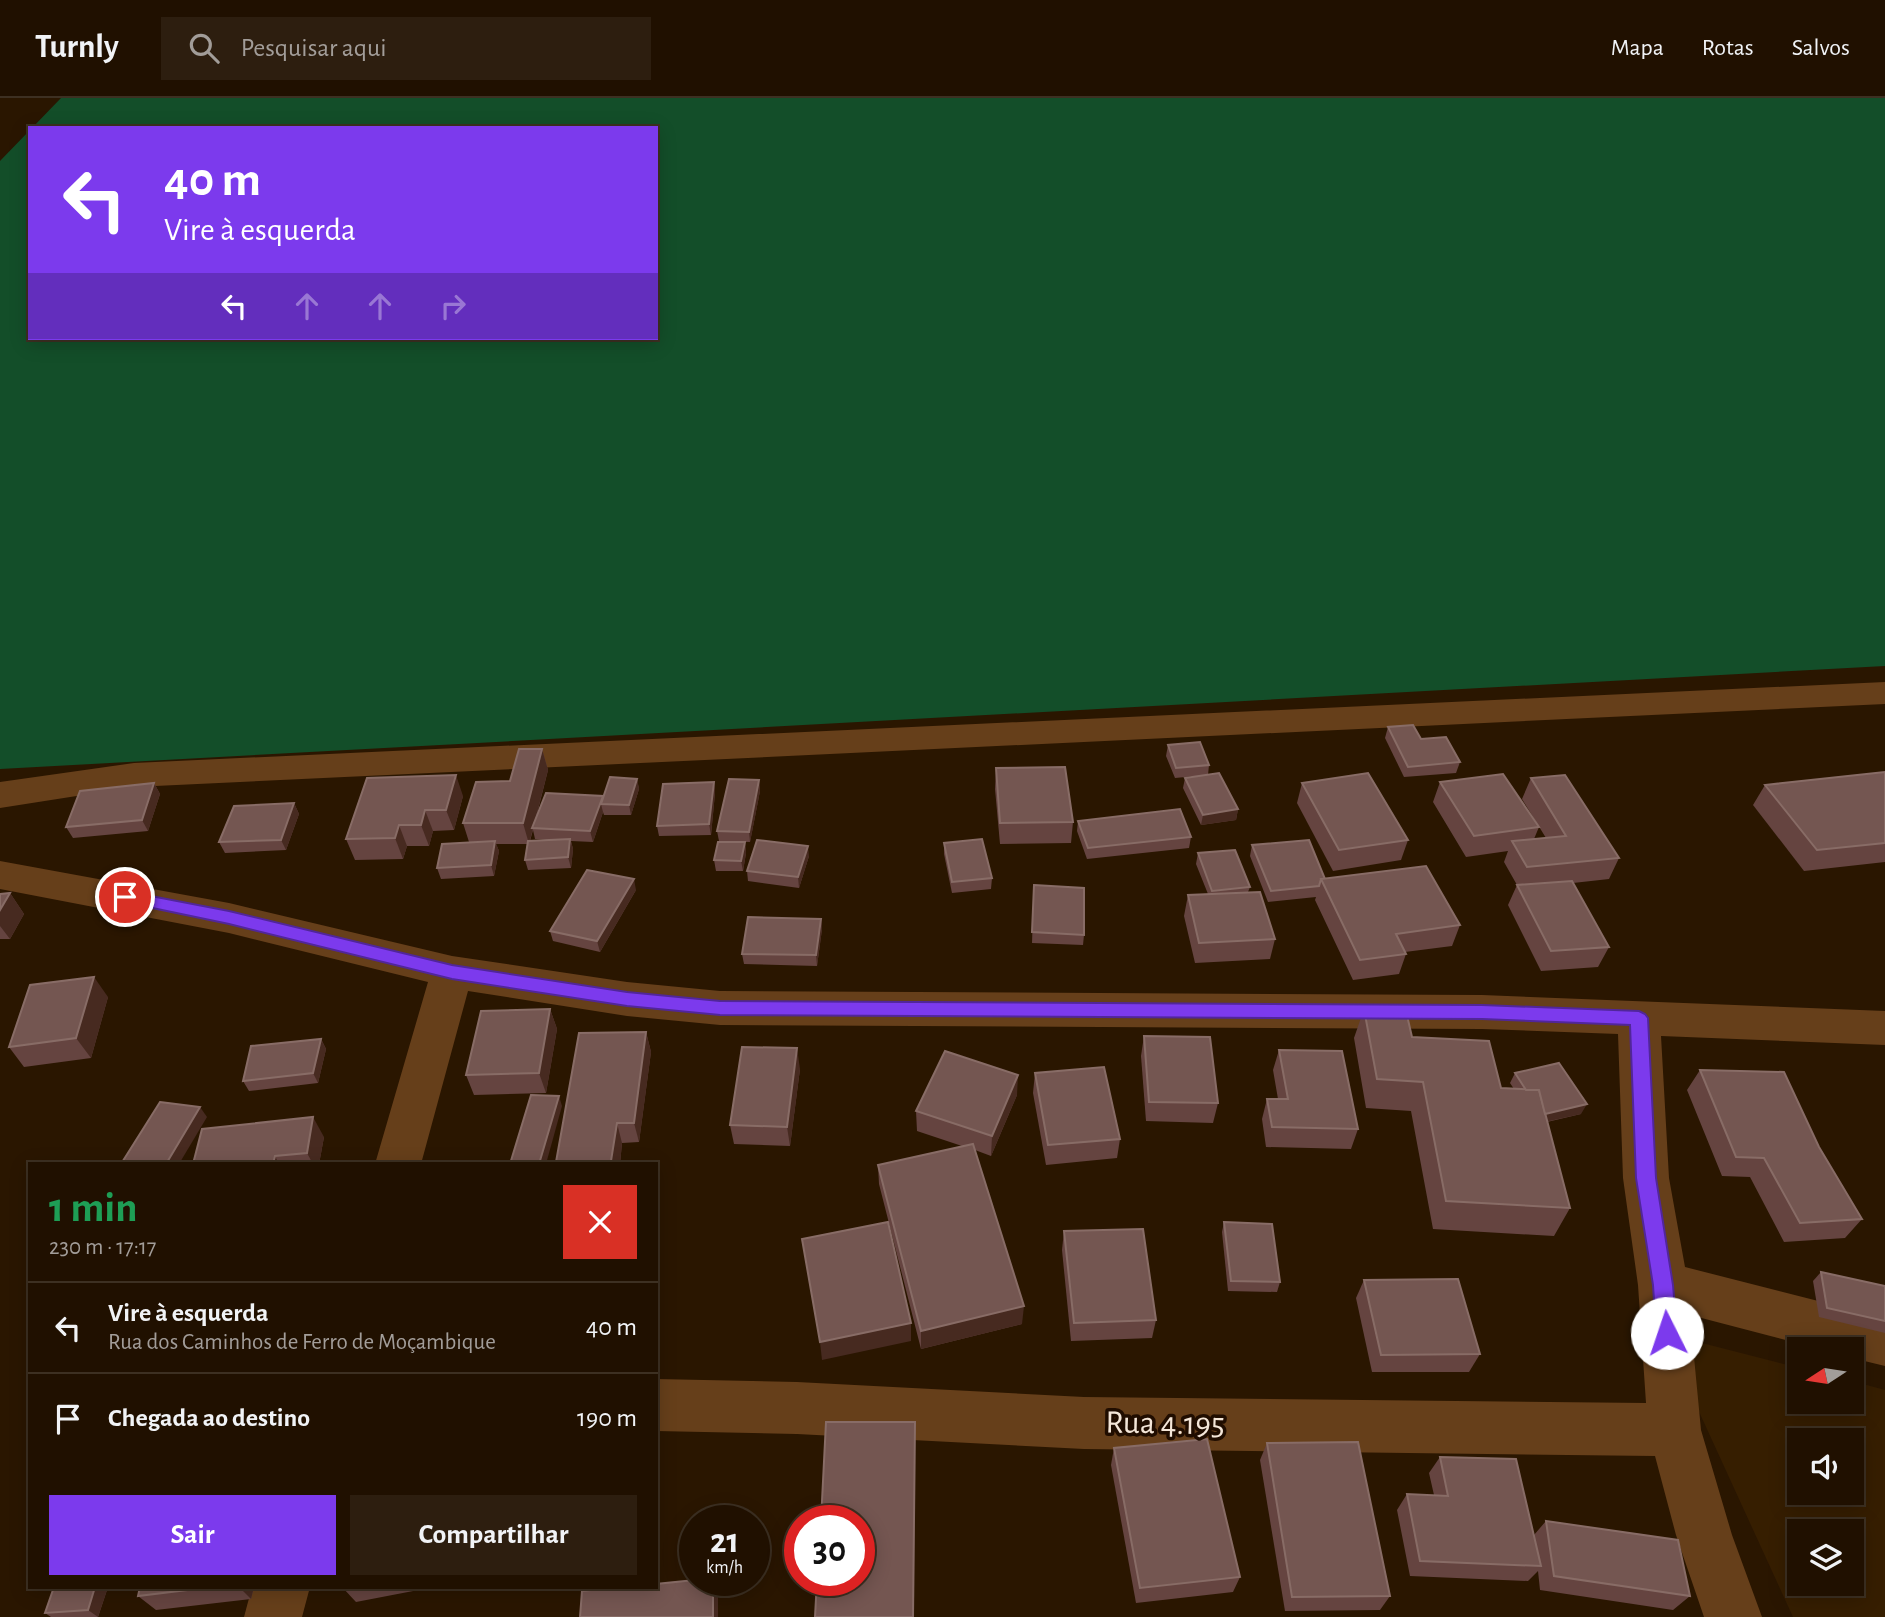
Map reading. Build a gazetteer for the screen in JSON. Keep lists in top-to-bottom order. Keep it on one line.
{"streets":{"street":["Rua 4.195"]},"north":"left","page":{"header":"Turnly","search":"Pesquisar aqui","nav":["Mapa","Rotas","Salvos"],"turn":["40 m","Vire à esquerda"],"heading":["1 min","230 m · 17:17"],"list":[{"name":"Vire à esquerda","note":"Rua dos Caminhos de Ferro de Moçambique","value":"40 m"},{"name":"Chegada ao destino","value":"190 m"}],"buttons":["Sair","Compartilhar"],"speed":"21 km/h","limit":"30"}}
